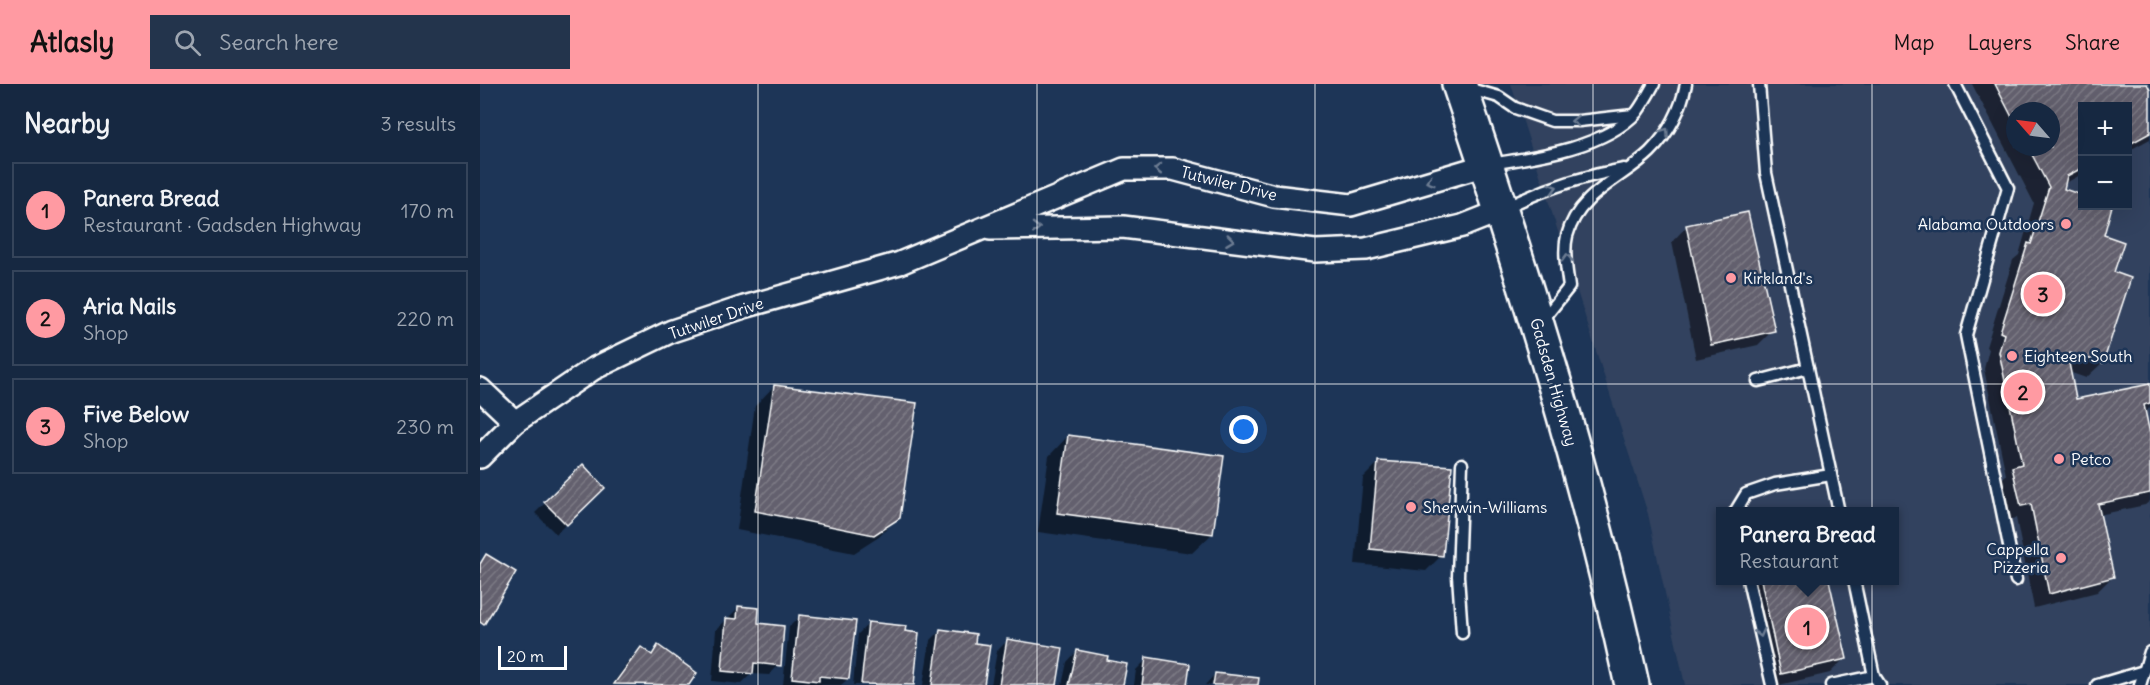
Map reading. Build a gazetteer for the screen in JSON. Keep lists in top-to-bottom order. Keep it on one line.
{"streets":{"main road":["Gadsden Highway"],"street":["Tutwiler Drive"]},"crossings":[["Tutwiler Drive","Gadsden Highway"]],"places":["Alabama Outdoors","Kirkland's","Eighteen South","Petco","Sherwin-Williams","Cappella Pizzeria"],"scale_bar":"20 m","north":"top left","page":{"header":"Atlasly","search":"Search here","nav":["Map","Layers","Share"],"heading":["Nearby","3 results"],"map_buttons":["+","−"],"list":[{"mark":"1","name":"Panera Bread","note":"Restaurant · Gadsden Highway","value":"170 m"},{"mark":"2","name":"Aria Nails","note":"Shop","value":"220 m"},{"mark":"3","name":"Five Below","note":"Shop","value":"230 m"}],"pins":["3","2","1"],"popup":["Panera Bread","Restaurant"],"scale":"20 m"}}
